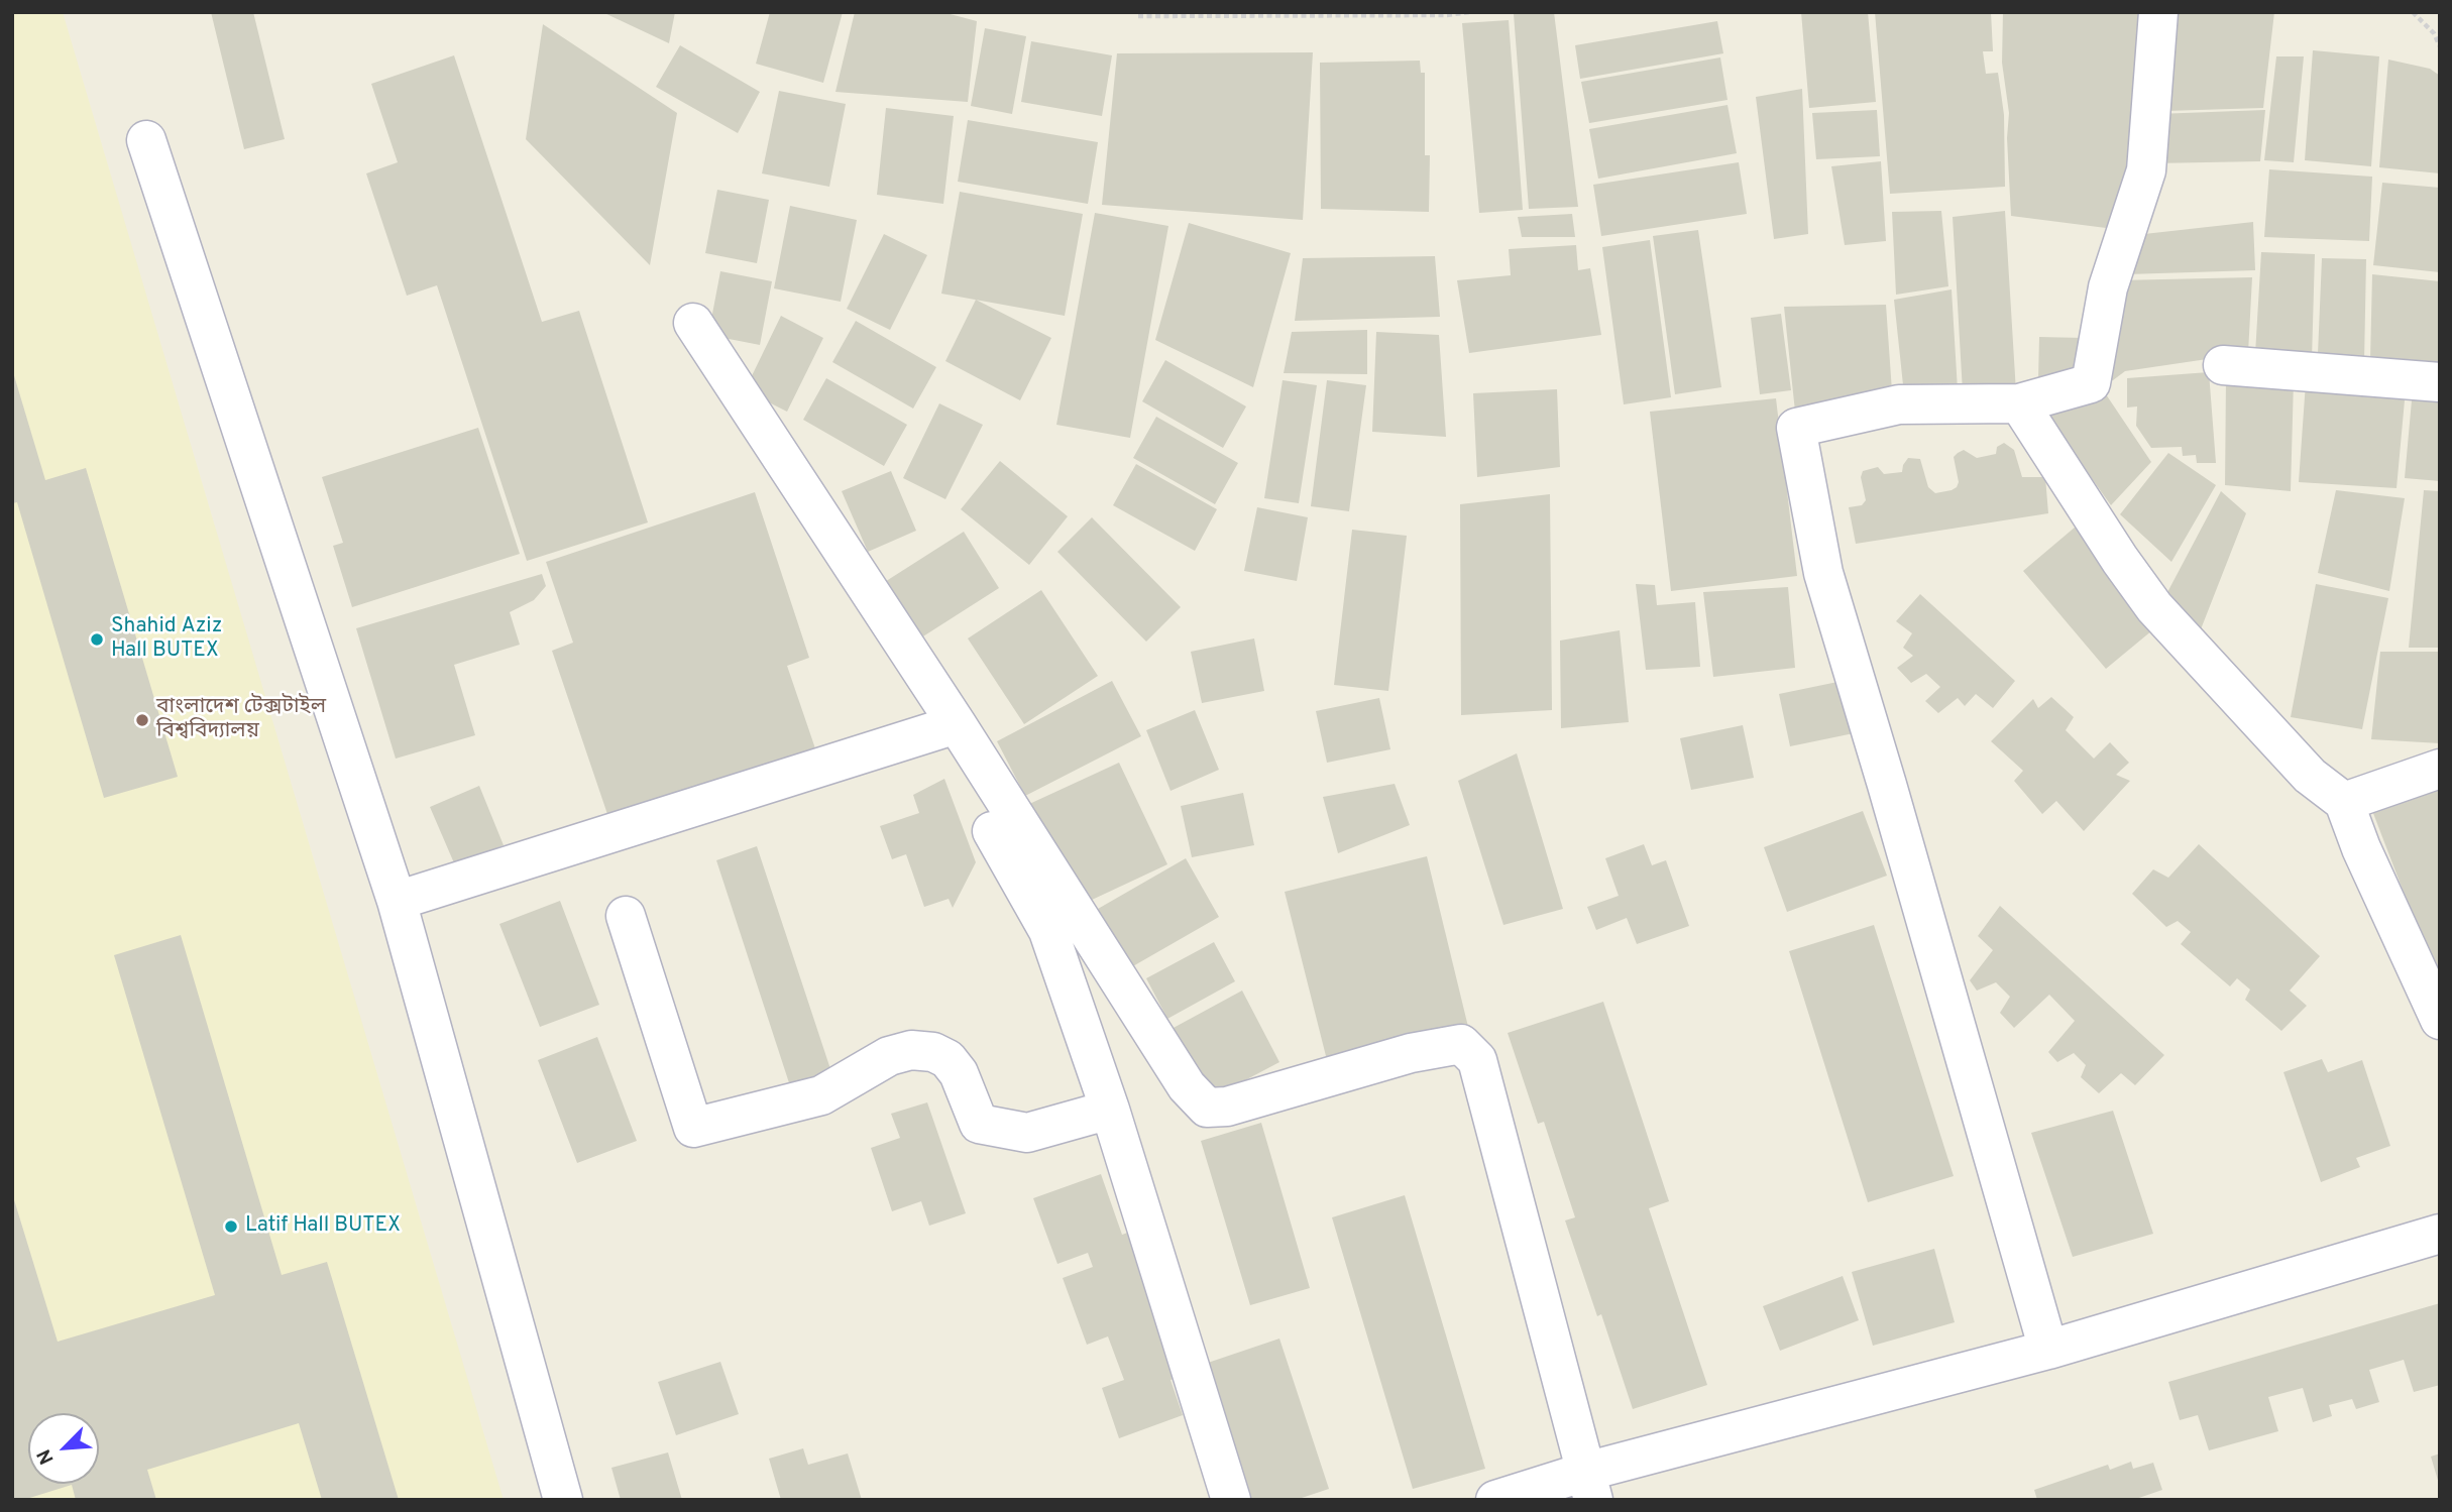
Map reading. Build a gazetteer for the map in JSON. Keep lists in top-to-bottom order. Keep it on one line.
{"places":["Shahid Aziz Hall BUTEX","বাংলাদেশ টেক্সটাইল বিশ্ববিদ্যালয়","Latif Hall BUTEX"],"north":"bottom left"}
